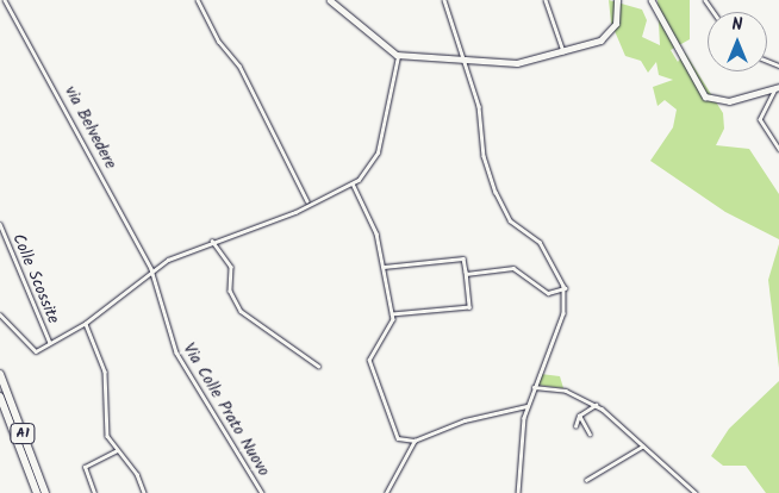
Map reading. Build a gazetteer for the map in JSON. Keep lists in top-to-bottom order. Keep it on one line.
{"streets":{"highway":["A1"],"street":["via Belvedere","Colle Scossite","Via Colle Prato Nuovo"]},"crossings":[["via Belvedere","Via Colle Prato Nuovo"]],"north":"top"}
